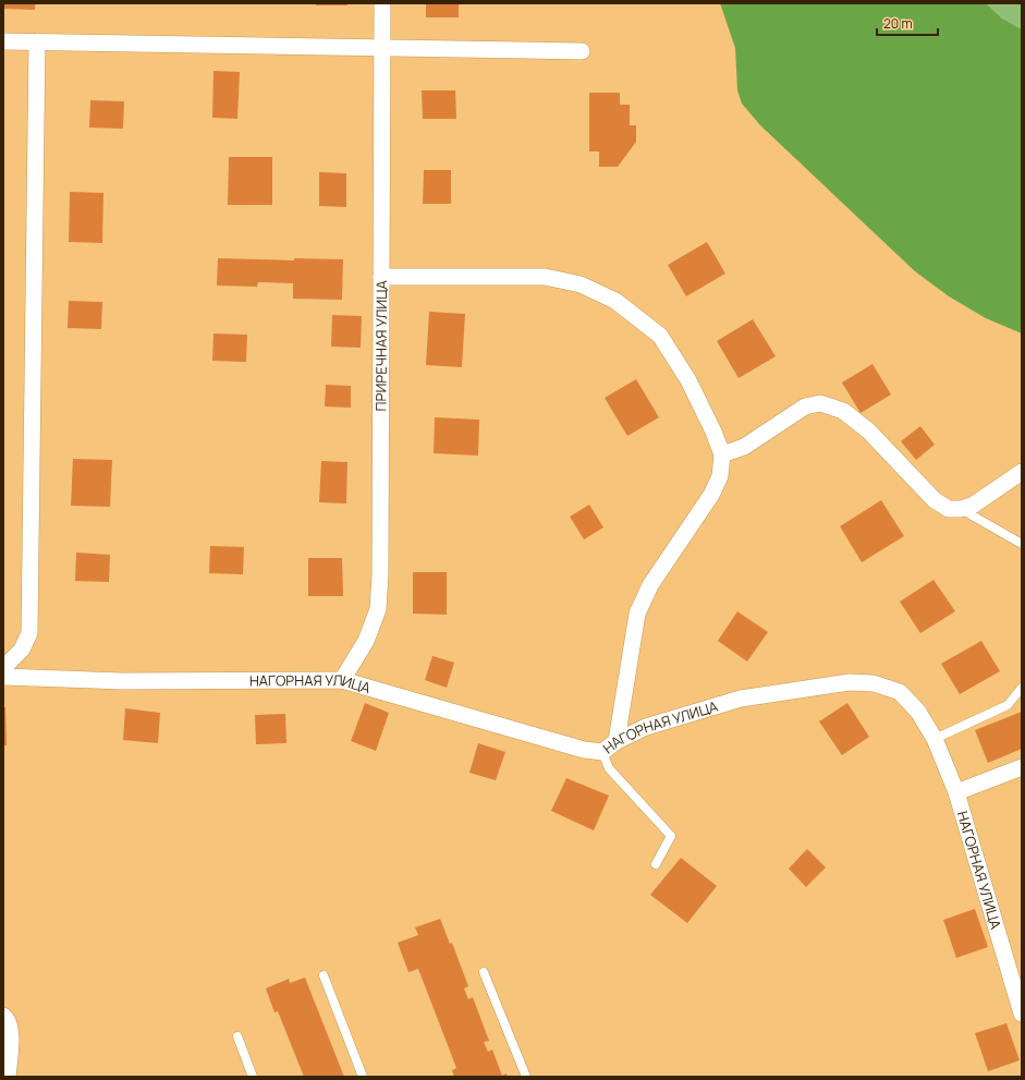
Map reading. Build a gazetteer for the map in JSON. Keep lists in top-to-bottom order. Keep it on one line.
{"streets":{"street":["ПРИРЕЧНАЯ УЛИЦА","НАГОРНАЯ УЛИЦА"]},"crossings":[["ПРИРЕЧНАЯ УЛИЦА","НАГОРНАЯ УЛИЦА"]],"scale_bar":"20 m"}
